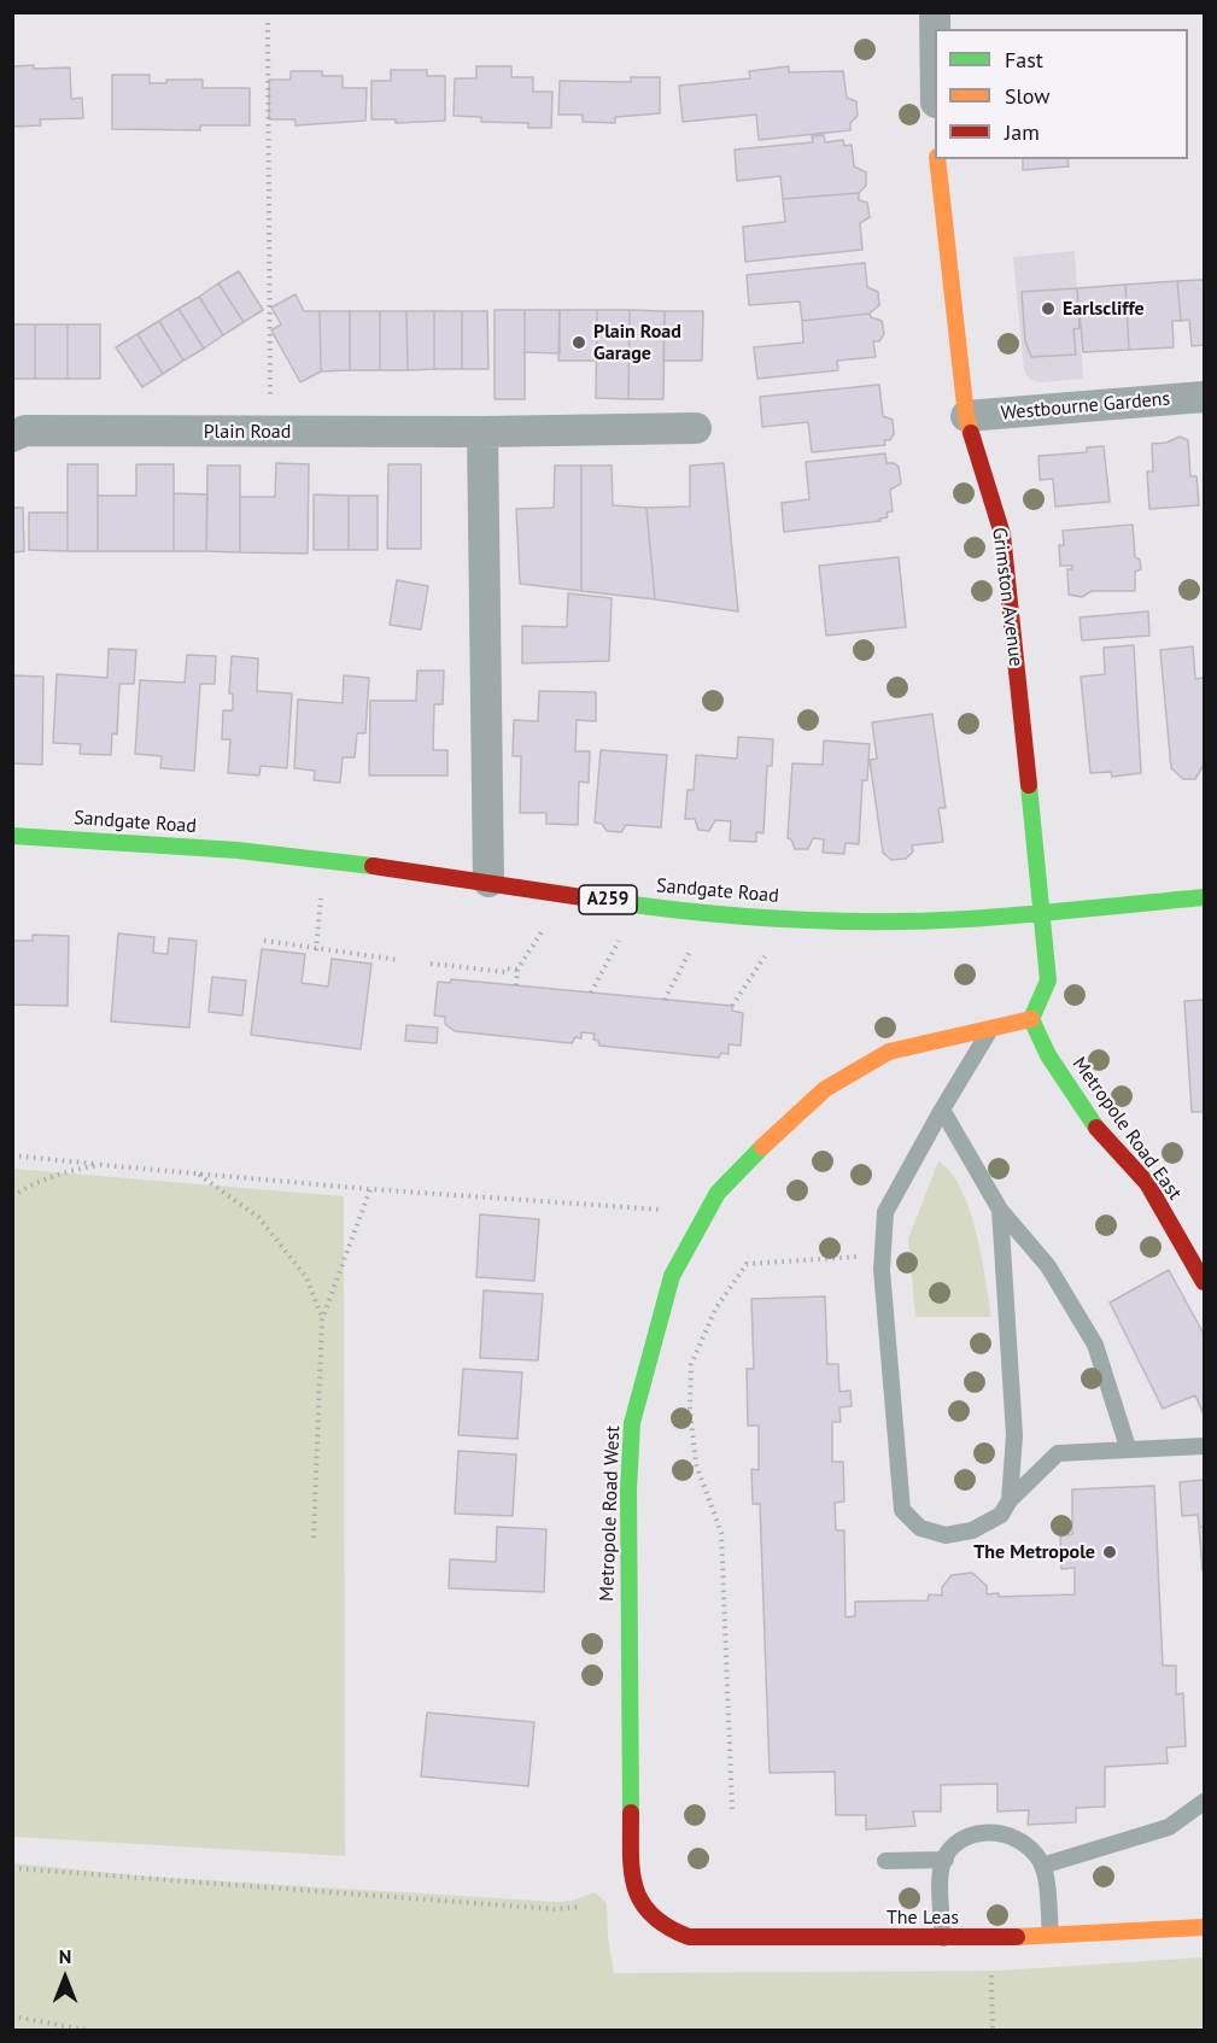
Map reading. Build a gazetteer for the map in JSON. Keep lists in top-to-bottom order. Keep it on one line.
{"streets":{"main road":["Grimston Avenue","Sandgate Road","A259","Metropole Road East","Metropole Road West","The Leas"],"street":["Westbourne Gardens","Plain Road"]},"crossings":[["Westbourne Gardens","Grimston Avenue"],["Grimston Avenue","Sandgate Road"],["Metropole Road East","Metropole Road West"],["Metropole Road West","The Leas"]],"places":["Earlscliffe","Plain Road Garage","The Metropole"],"legend":["Fast","Slow","Jam"],"north":"top"}
